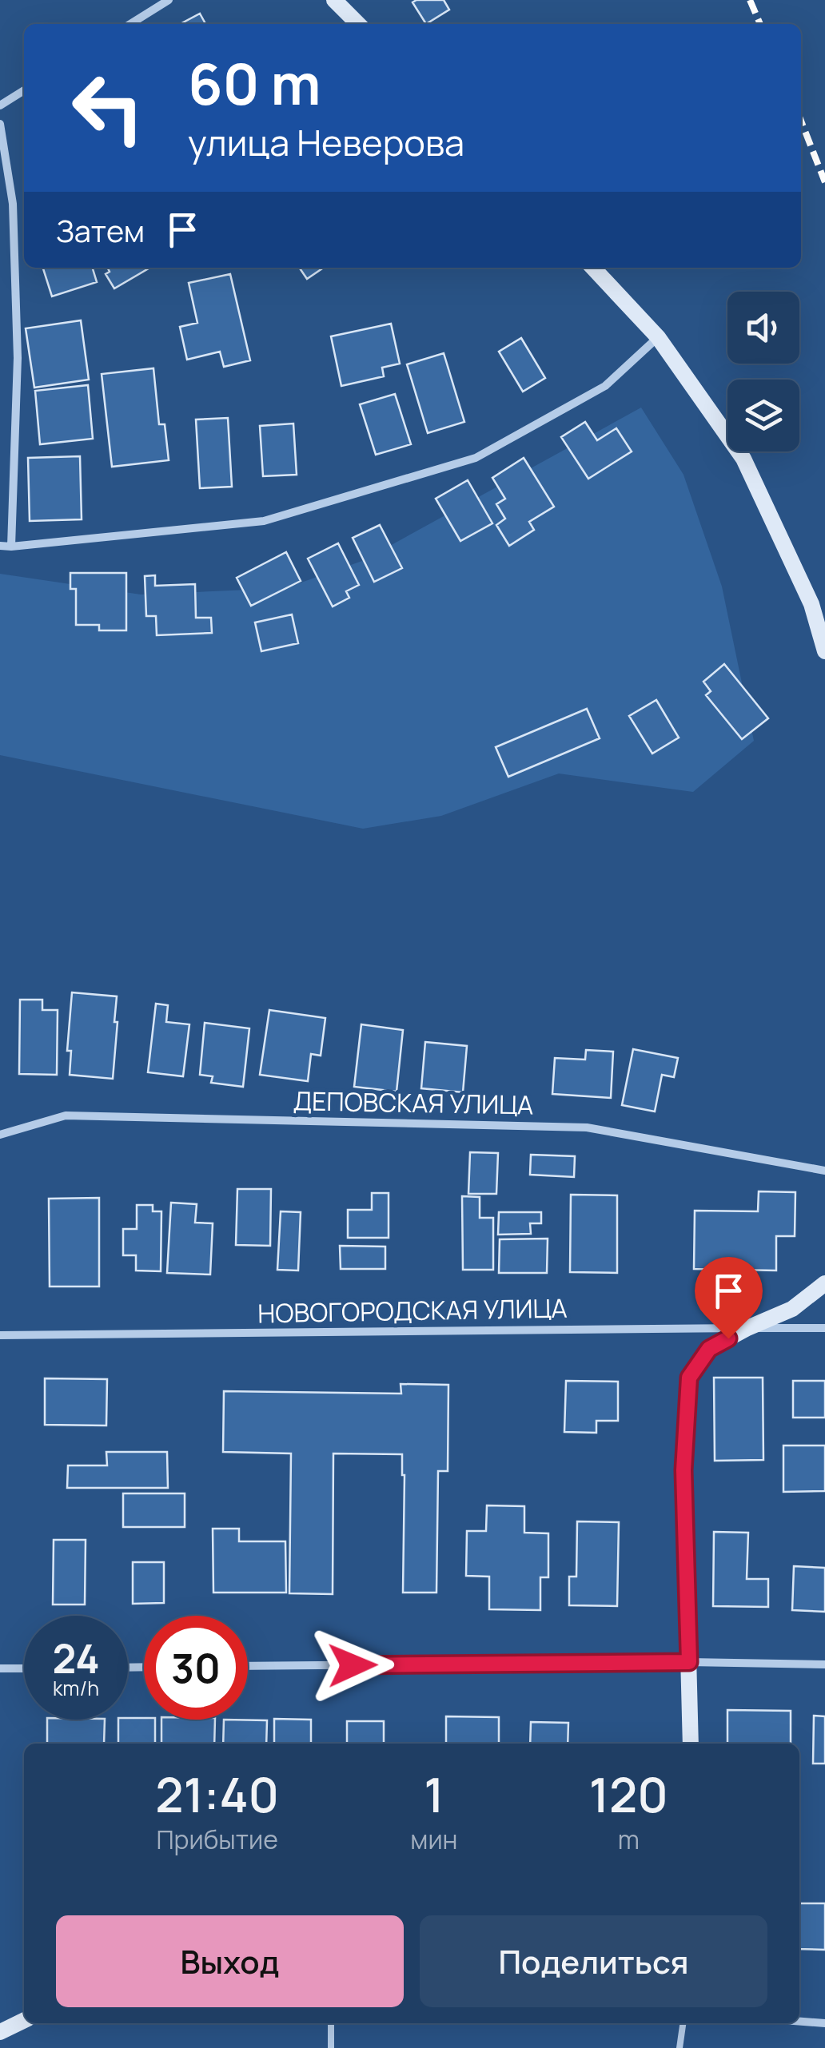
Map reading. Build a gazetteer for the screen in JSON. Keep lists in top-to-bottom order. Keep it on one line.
{"streets":{"street":["ДЕПОВСКАЯ УЛИЦА","НОВОГОРОДСКАЯ УЛИЦА"]},"page":{"turn":["60 m","улица Неверова"],"then":"Затем","speed":"24 km/h","limit":"30","eta":["21:40","Прибытие","1","мин","120","m"],"buttons":["Выход","Поделиться"]}}
